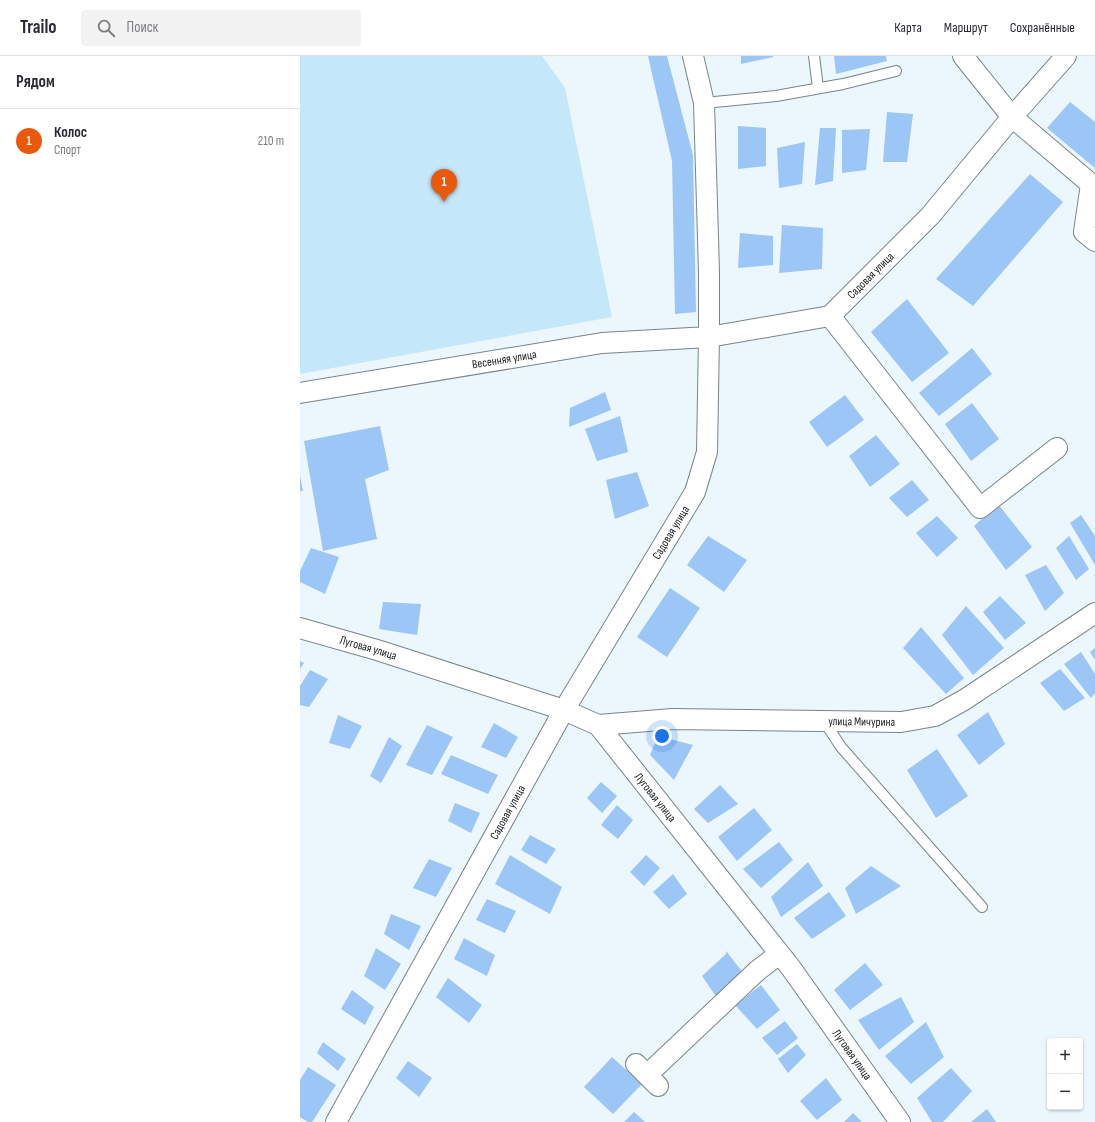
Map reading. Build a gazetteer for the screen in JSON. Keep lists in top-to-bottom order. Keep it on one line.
{"streets":{"street":["Садовая улица","Весенняя улица","Луговая улица","улица Мичурина"]},"crossings":[["Садовая улица","Весенняя улица"],["Садовая улица","Луговая улица"],["Луговая улица","улица Мичурина"]],"page":{"header":"Trailo","search":"Поиск","nav":["Карта","Маршрут","Сохранённые"],"heading":"Рядом","list":[{"mark":"1","name":"Колос","note":"Спорт","value":"210 m"}],"pins":"1","map_buttons":["+","−"]}}
